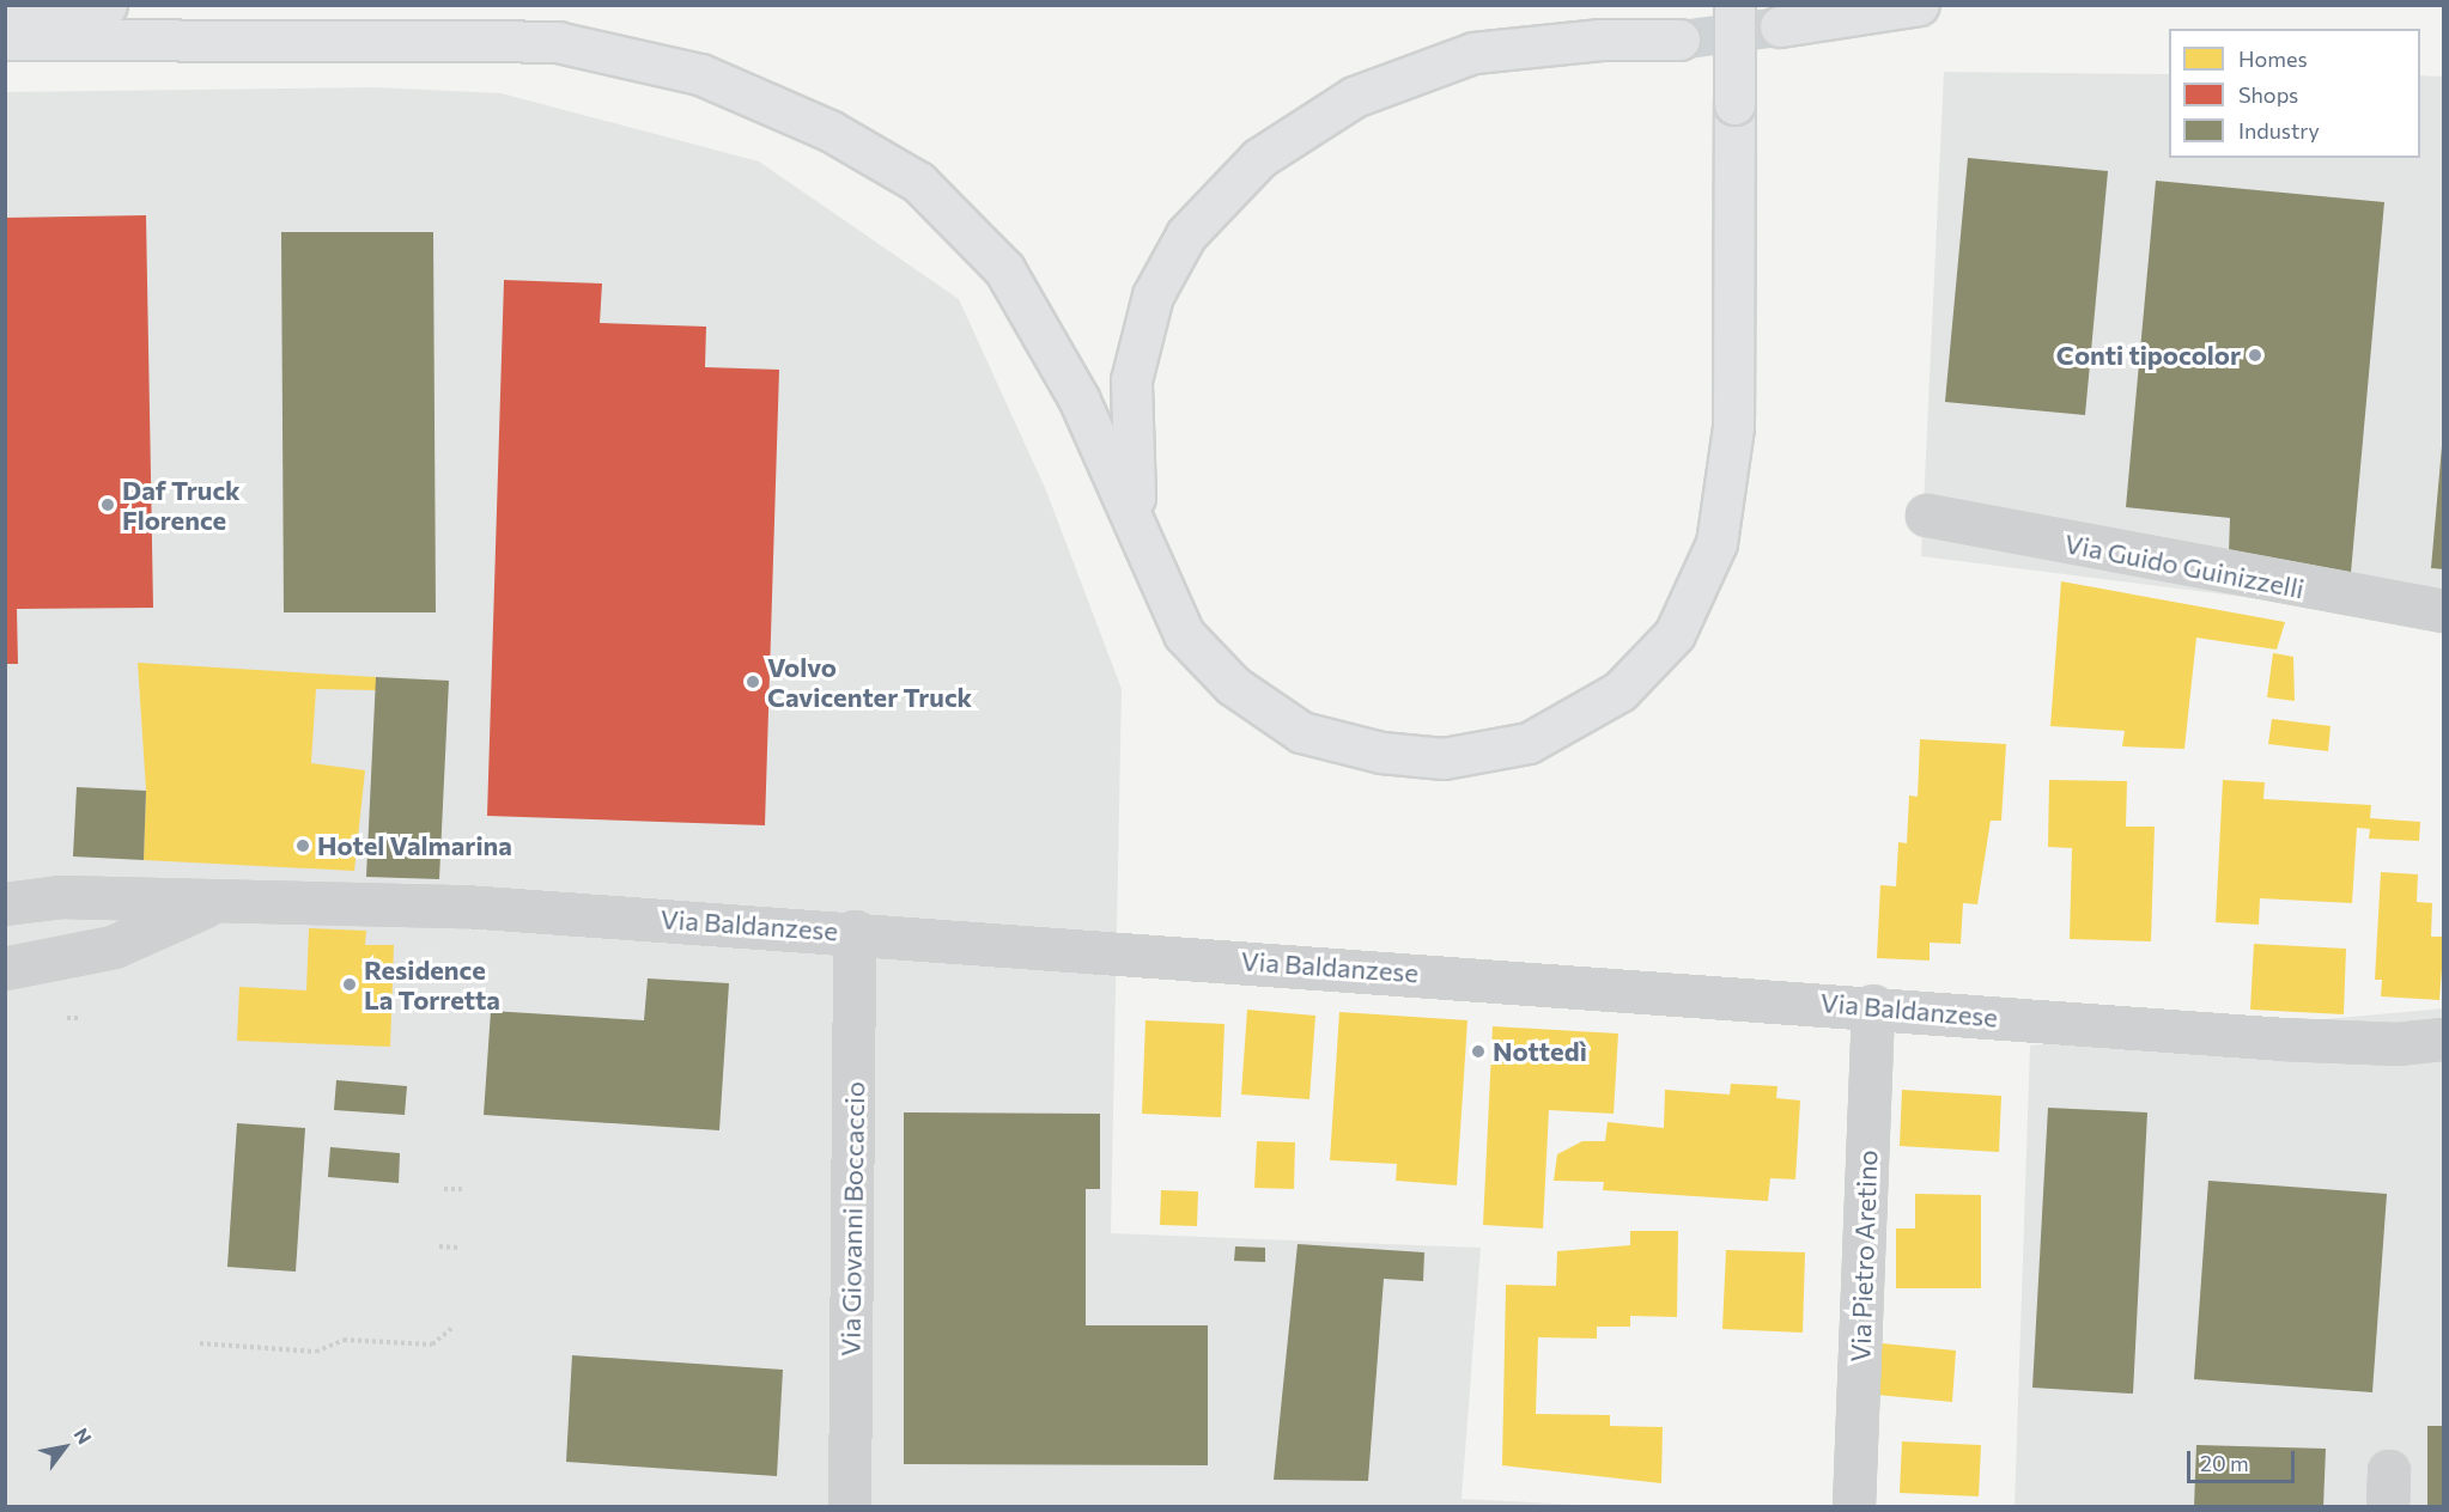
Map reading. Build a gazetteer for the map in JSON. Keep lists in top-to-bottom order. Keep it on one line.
{"streets":{"street":["Via Guido Guinizzelli","Via Baldanzese","Via Giovanni Boccaccio","Via Pietro Aretino"]},"crossings":[["Via Baldanzese","Via Giovanni Boccaccio"],["Via Baldanzese","Via Pietro Aretino"]],"places":["Conti tipocolor","Daf Truck Florence","Volvo Cavicenter Truck","Hotel Valmarina","Residence La Torretta","Nottedì"],"legend":["Homes","Shops","Industry"],"scale_bar":"20 m","north":"top right"}
